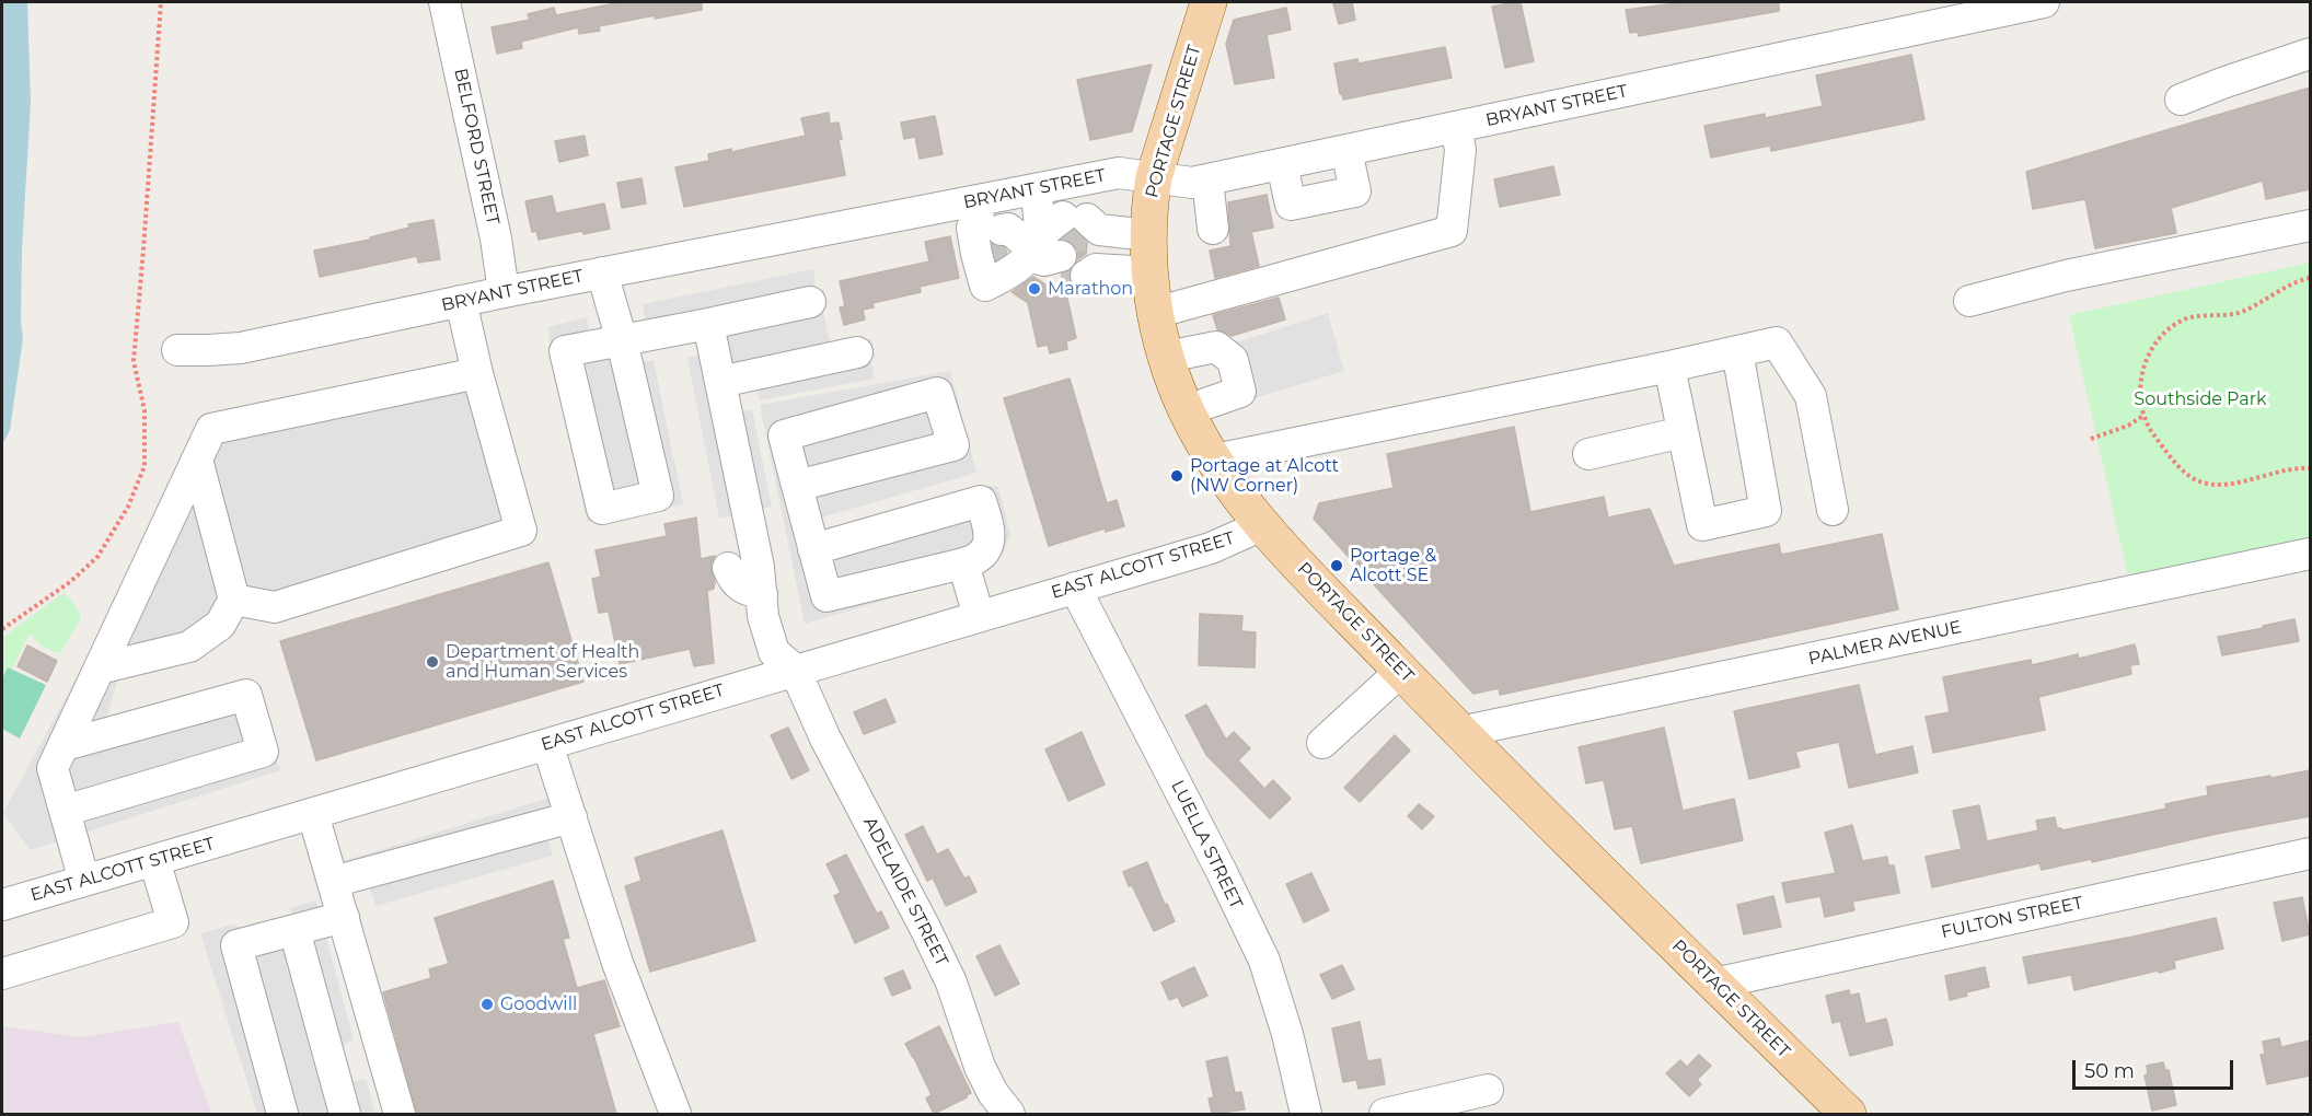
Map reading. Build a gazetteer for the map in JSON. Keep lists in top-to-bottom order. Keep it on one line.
{"streets":{"main road":["PORTAGE STREET"],"street":["BRYANT STREET","BELFORD STREET","EAST ALCOTT STREET","PALMER AVENUE","LUELLA STREET","ADELAIDE STREET","FULTON STREET"]},"crossings":[["BRYANT STREET","PORTAGE STREET"],["BRYANT STREET","BELFORD STREET"],["PORTAGE STREET","EAST ALCOTT STREET"],["PORTAGE STREET","PALMER AVENUE"],["PORTAGE STREET","FULTON STREET"],["EAST ALCOTT STREET","LUELLA STREET"],["EAST ALCOTT STREET","ADELAIDE STREET"]],"parks":["Southside Park"],"places":["Marathon","Portage at Alcott (NW Corner)","Portage & Alcott SE","Department of Health and Human Services","Goodwill"],"scale_bar":"50 m"}
